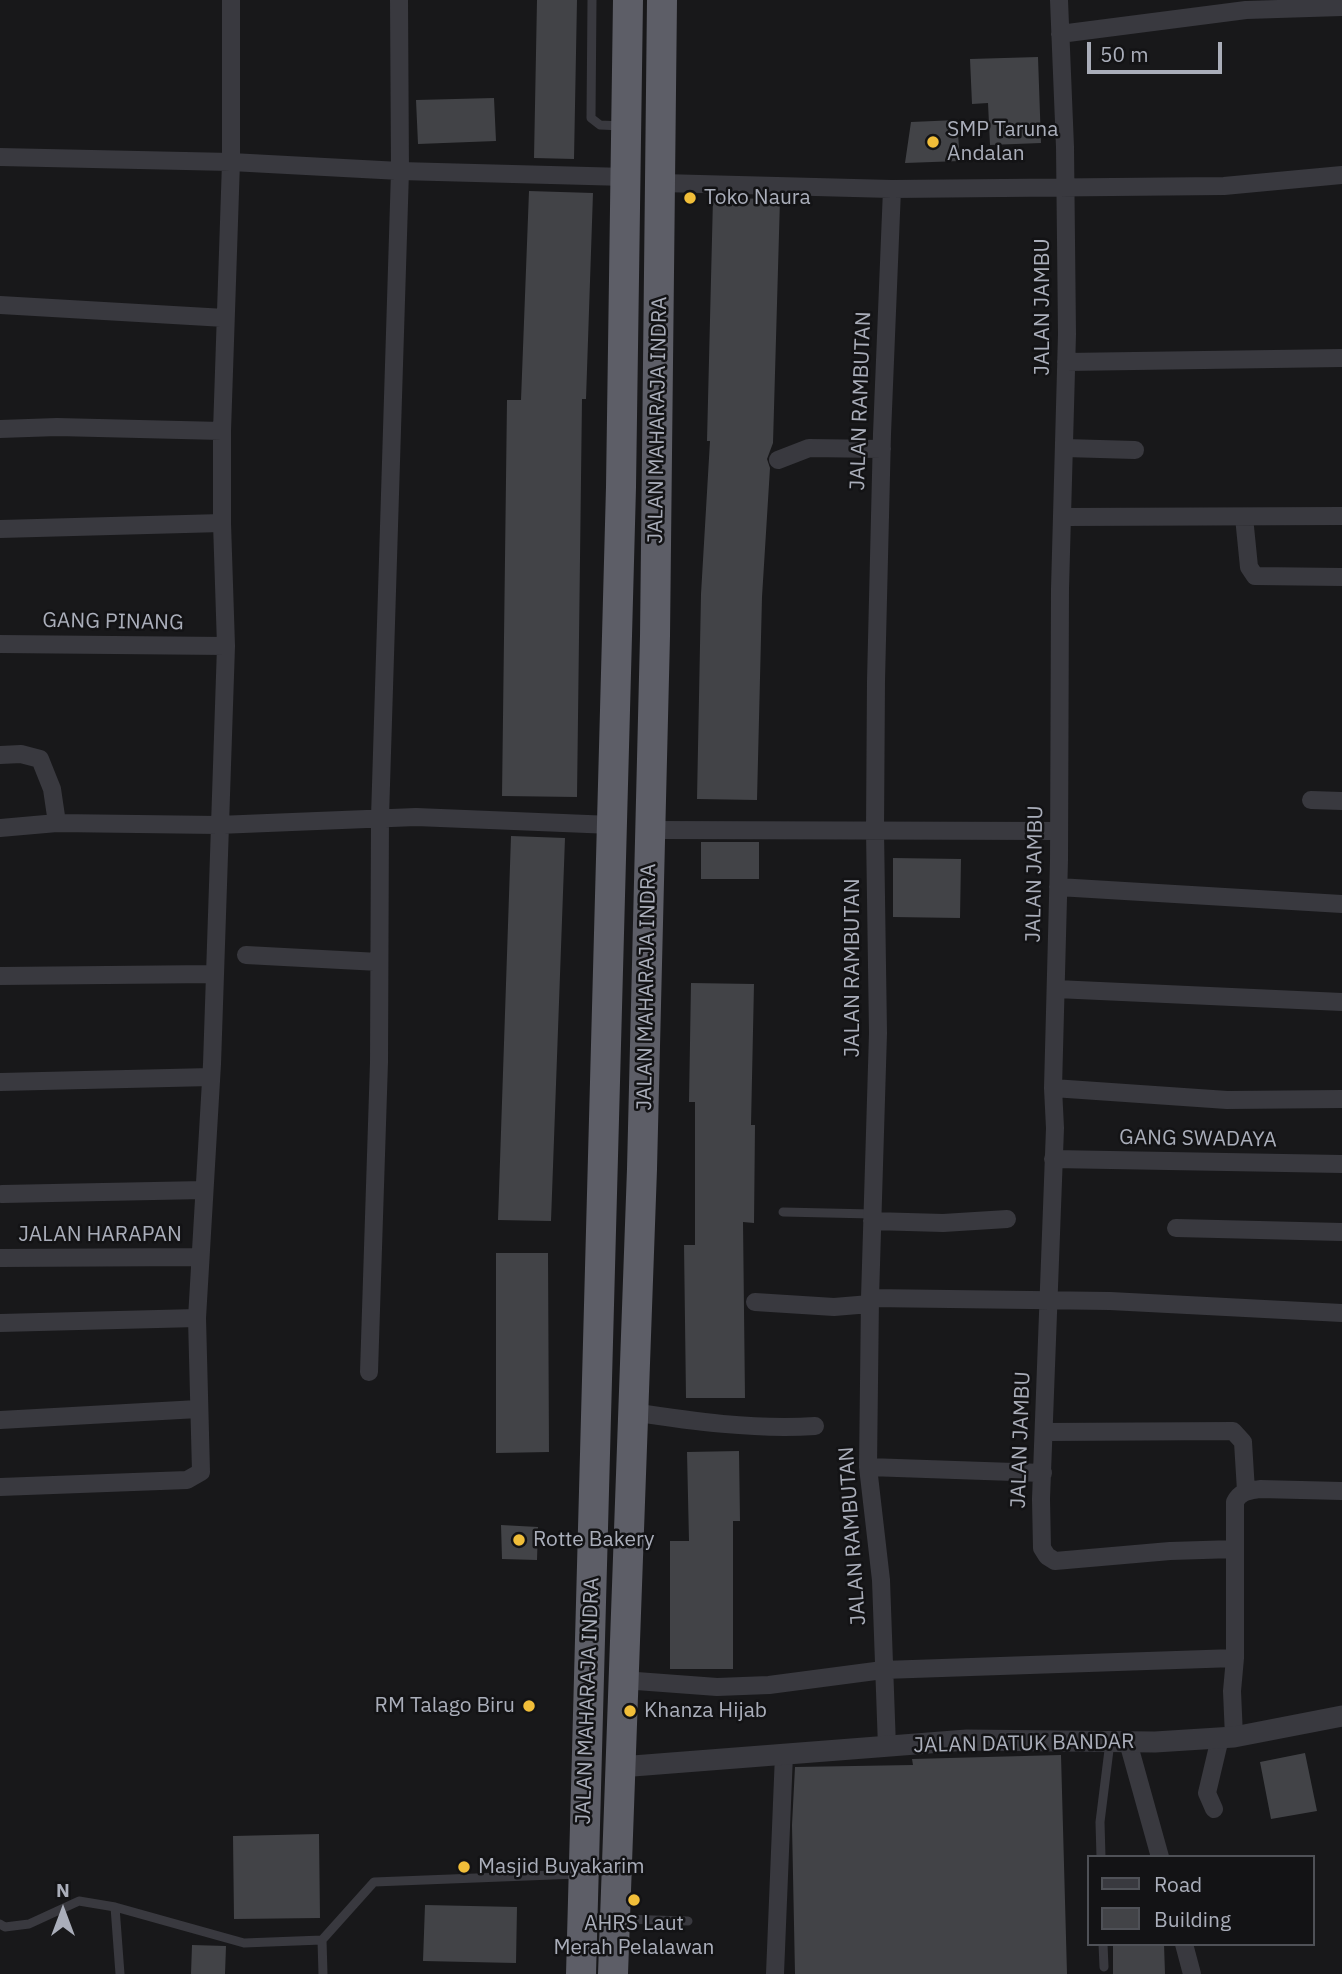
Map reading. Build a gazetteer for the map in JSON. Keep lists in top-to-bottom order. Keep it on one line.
{"streets":{"highway":["JALAN MAHARAJA INDRA"],"street":["JALAN JAMBU","JALAN RAMBUTAN","GANG PINANG","GANG SWADAYA","JALAN HARAPAN","JALAN DATUK BANDAR"]},"crossings":[["JALAN JAMBU","GANG SWADAYA"],["JALAN RAMBUTAN","JALAN DATUK BANDAR"],["JALAN MAHARAJA INDRA","JALAN DATUK BANDAR"]],"places":["SMP Taruna Andalan","Toko Naura","Rotte Bakery","RM Talago Biru","Khanza Hijab","Masjid Buyakarim","AHRS Laut Merah Pelalawan"],"legend":["Road","Building"],"scale_bar":"50 m","north":"top"}
